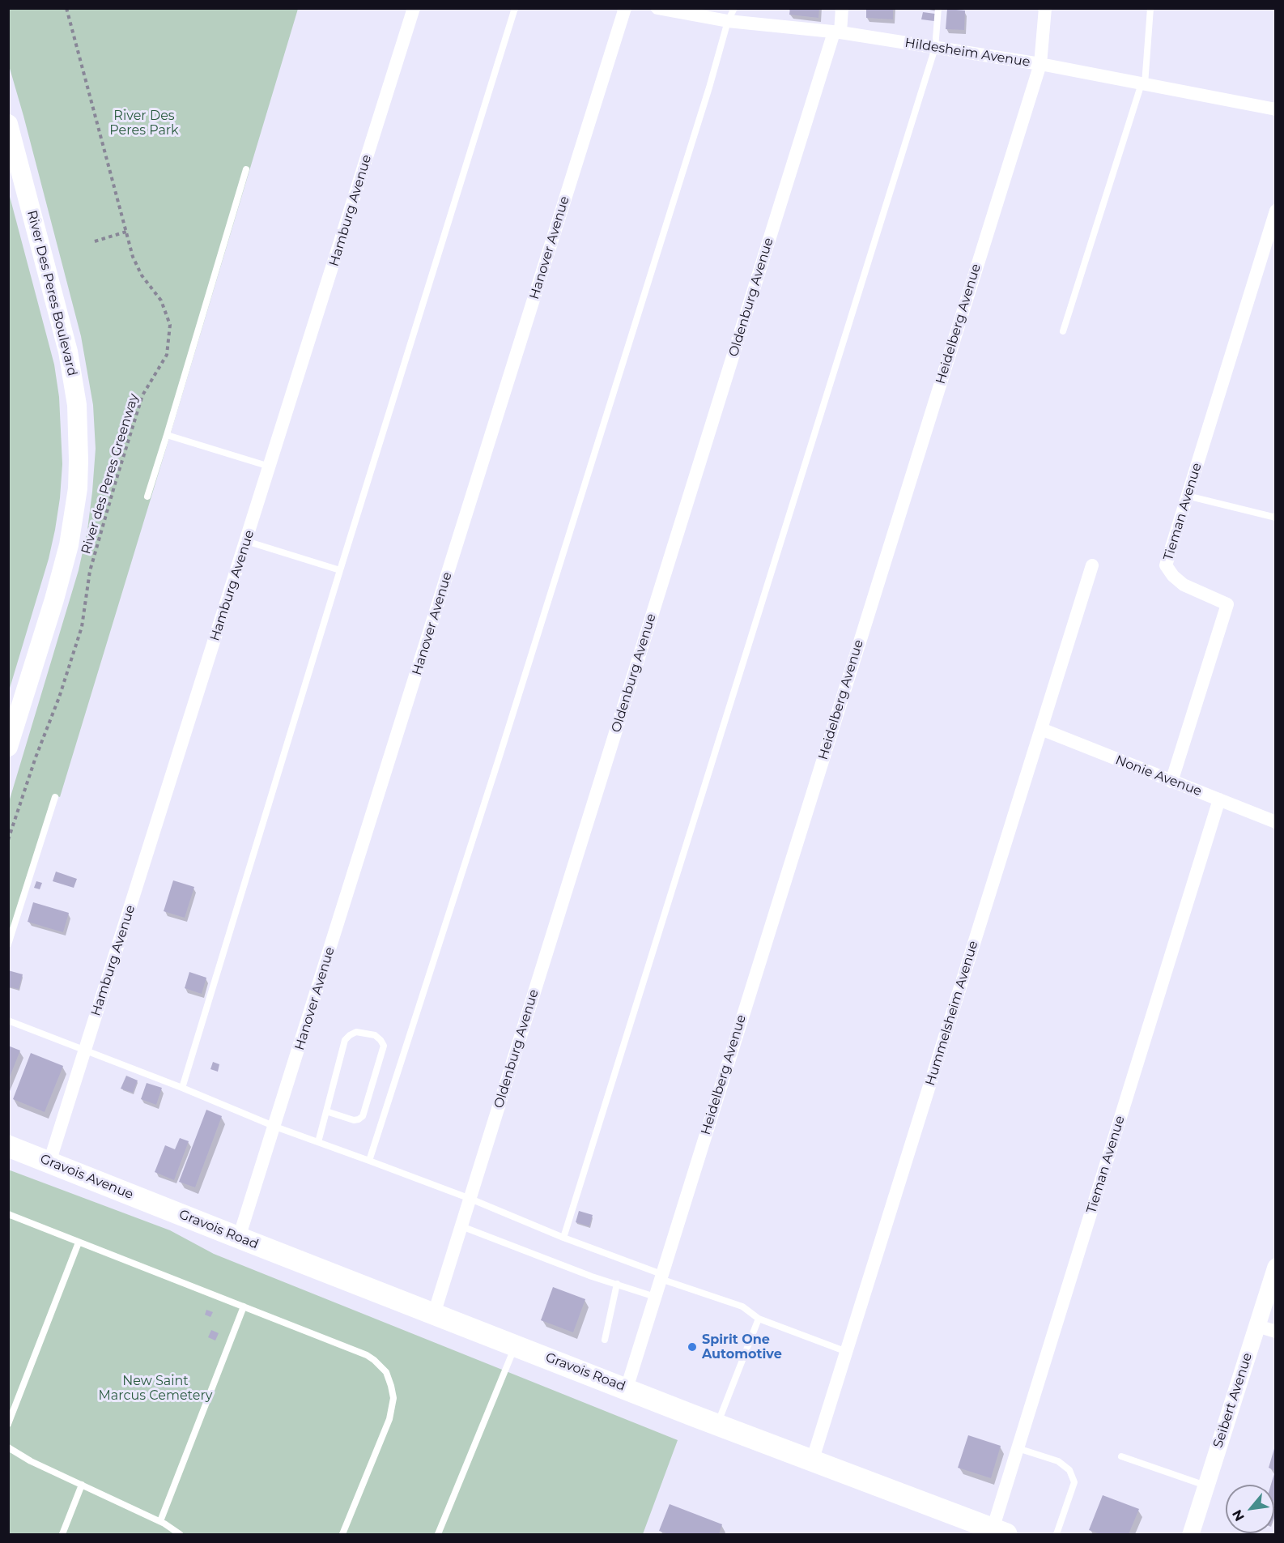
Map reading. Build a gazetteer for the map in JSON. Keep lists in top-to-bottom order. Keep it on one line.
{"streets":{"main road":["River Des Peres Boulevard","Gravois Avenue","Gravois Road"],"street":["Hildesheim Avenue","Hamburg Avenue","Hanover Avenue","Oldenburg Avenue","Heidelberg Avenue","Tieman Avenue","Nonie Avenue","Hummelsheim Avenue","Seibert Avenue"],"path":["River des Peres Greenway"]},"crossings":[["Hildesheim Avenue","Oldenburg Avenue"],["Hildesheim Avenue","Heidelberg Avenue"],["Hamburg Avenue","Gravois Avenue"],["Hanover Avenue","Gravois Road"],["Oldenburg Avenue","Gravois Road"],["Heidelberg Avenue","Gravois Road"],["Tieman Avenue","Nonie Avenue"],["Tieman Avenue","Gravois Road"],["Nonie Avenue","Hummelsheim Avenue"],["Hummelsheim Avenue","Gravois Road"],["Gravois Avenue","Gravois Road"]],"parks":["River Des Peres Park","New Saint Marcus Cemetery"],"places":["Spirit One Automotive"],"north":"bottom left"}
